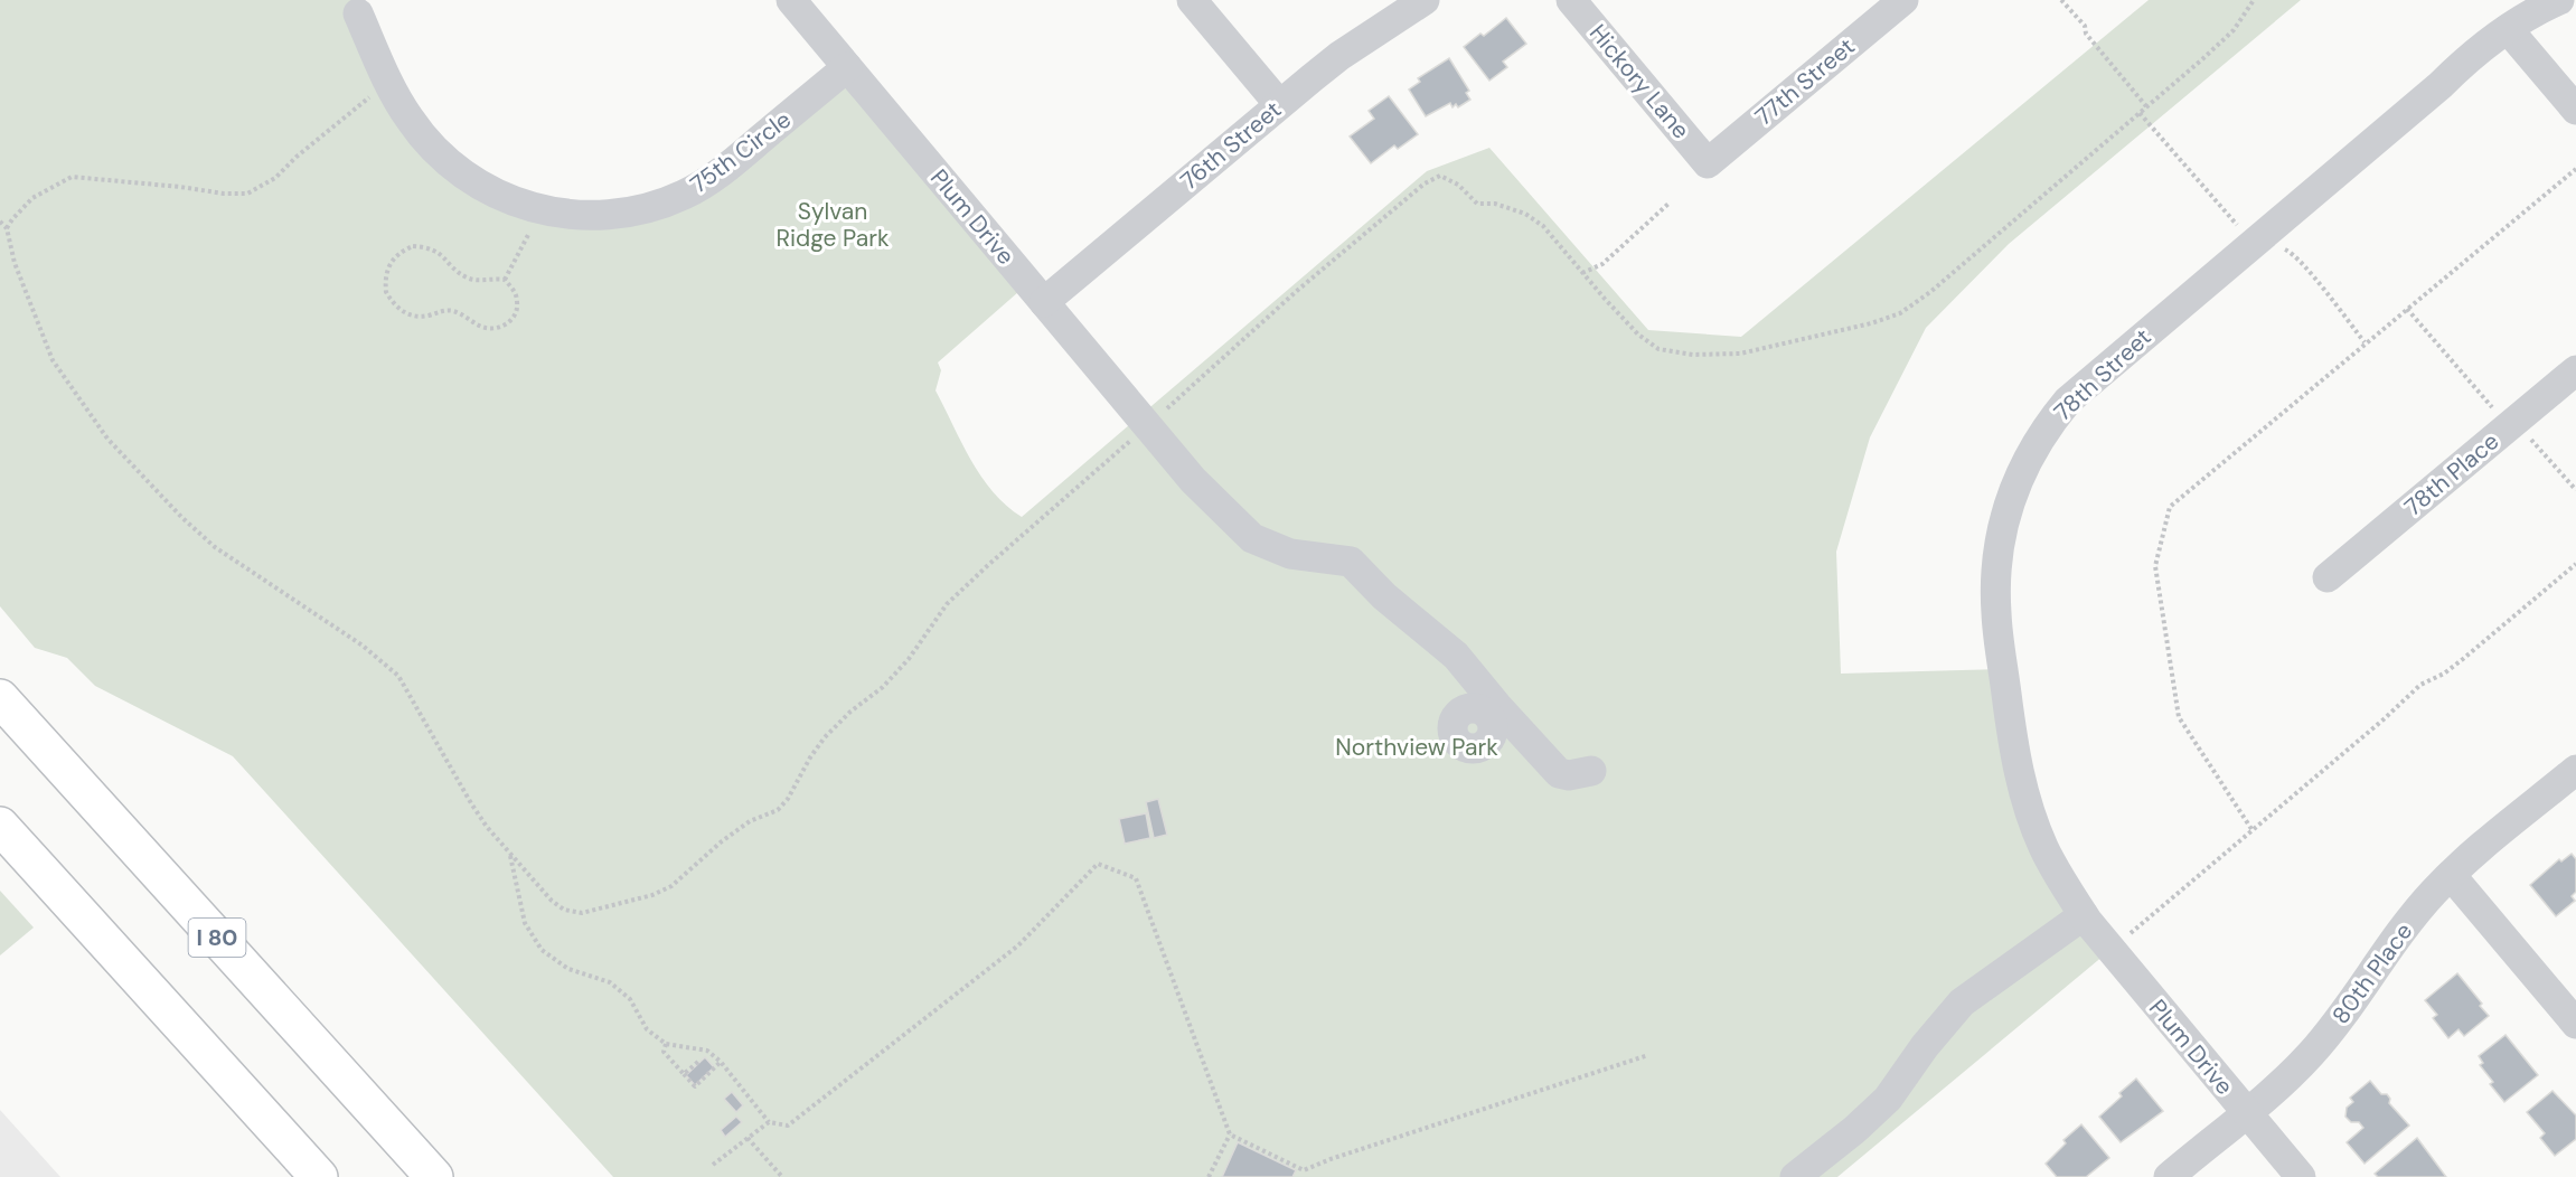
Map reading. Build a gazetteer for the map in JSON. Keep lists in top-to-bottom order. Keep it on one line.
{"streets":{"highway":["I 80"],"street":["Hickory Lane","77th Street","76th Street","75th Circle","Plum Drive","78th Street","78th Place","80th Place"]},"crossings":[["Hickory Lane","77th Street"],["76th Street","Plum Drive"],["75th Circle","Plum Drive"],["Plum Drive","78th Street"],["Plum Drive","80th Place"]],"parks":["Sylvan Ridge Park","Northview Park"]}
